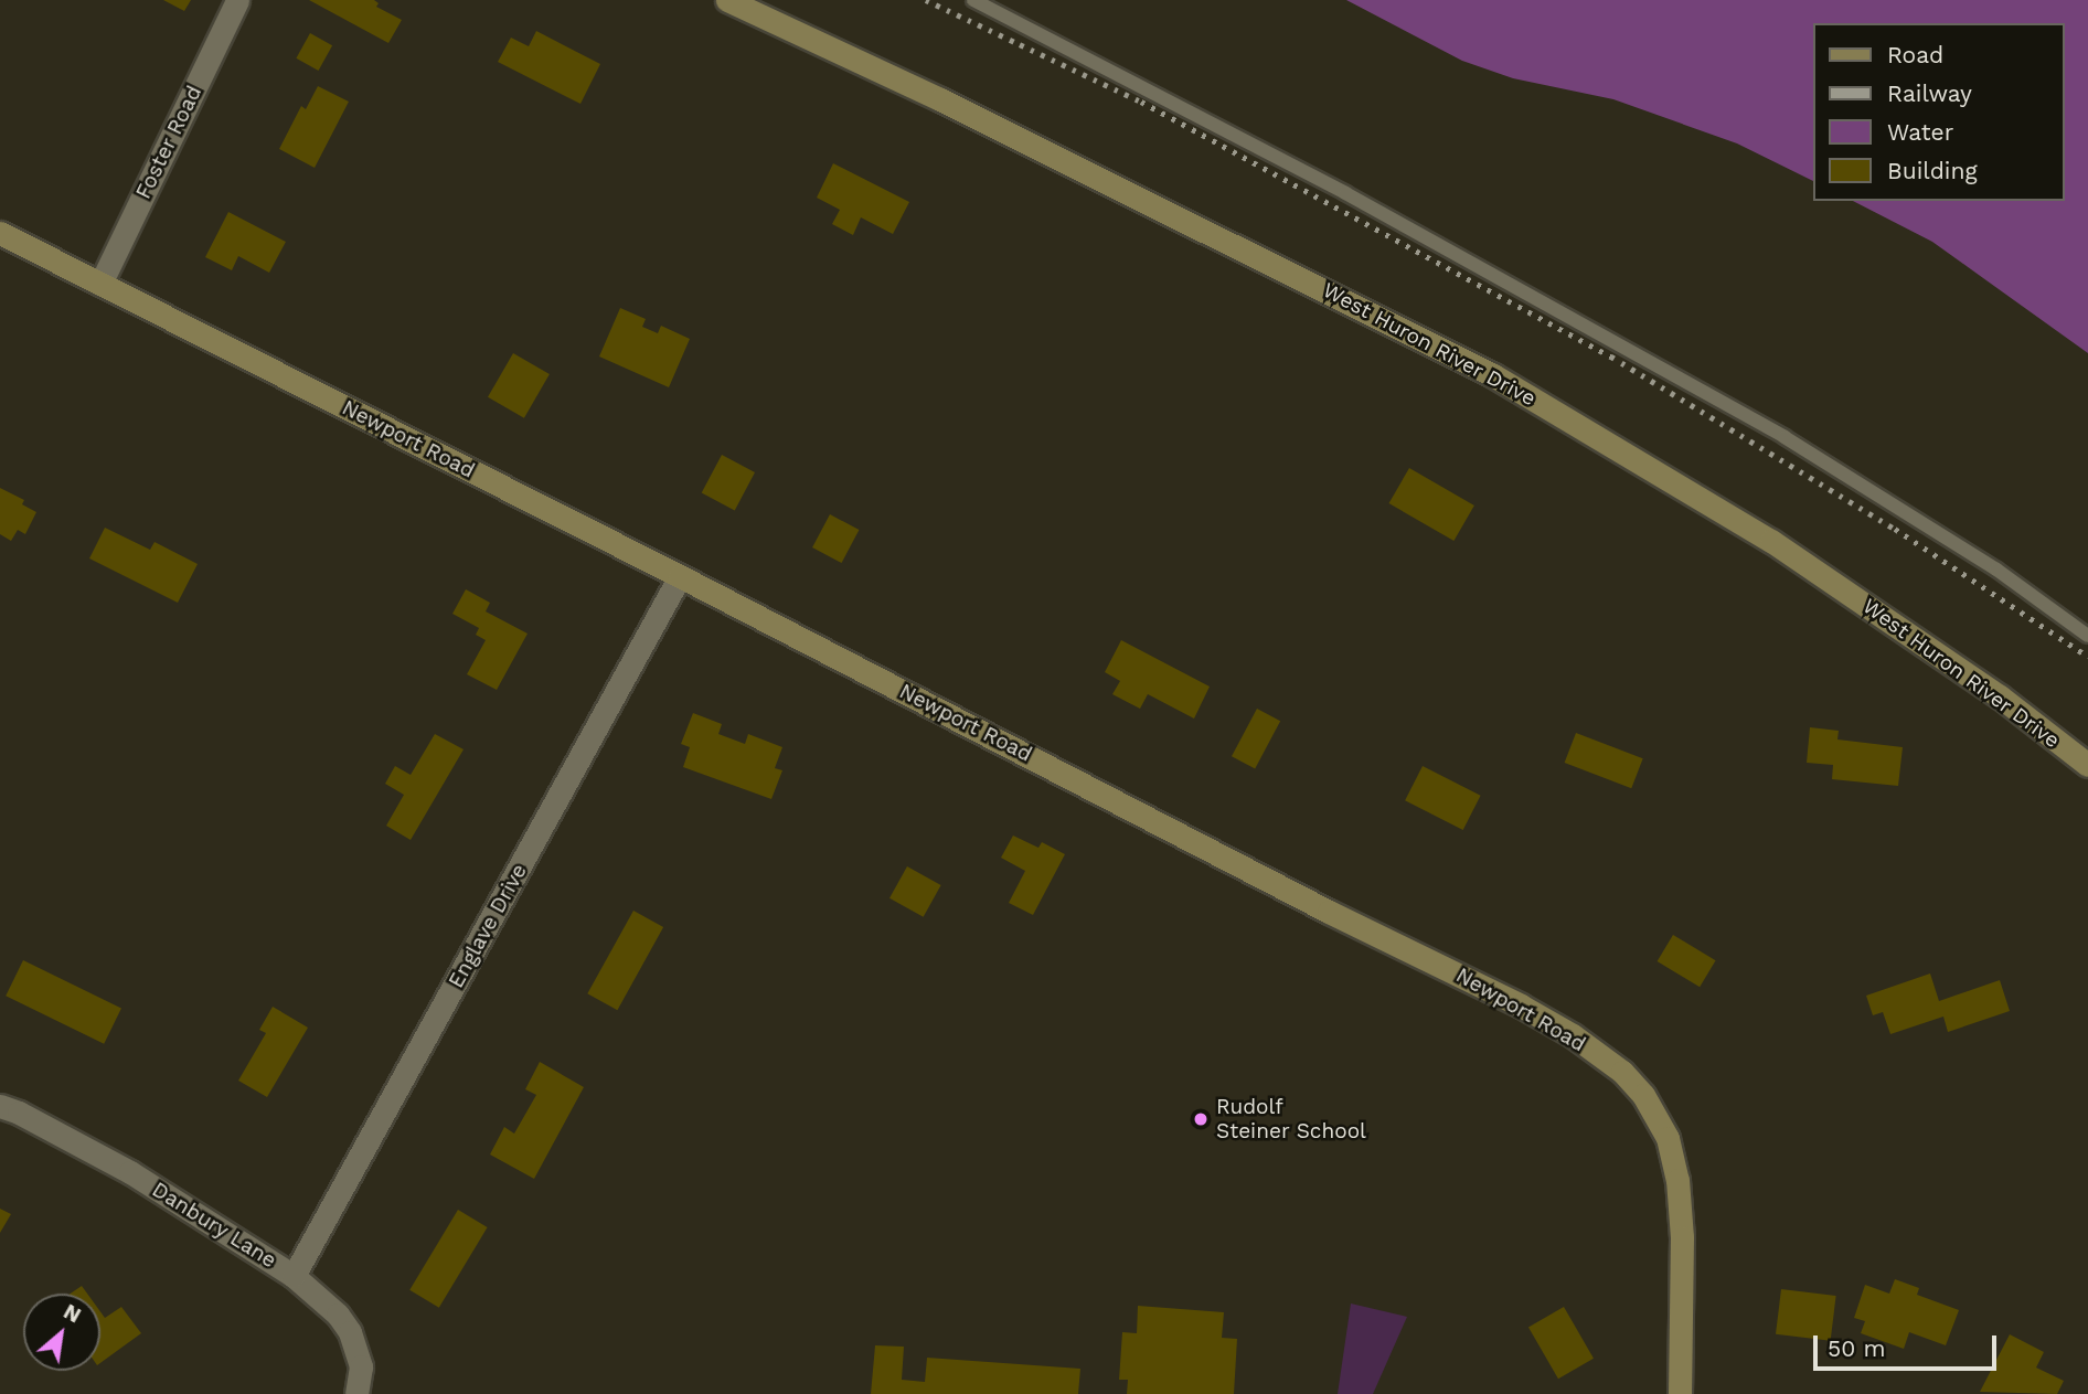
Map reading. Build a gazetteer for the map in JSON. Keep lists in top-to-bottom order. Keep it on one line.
{"streets":{"street":["Foster Road","West Huron River Drive","Newport Road","Englave Drive","Danbury Lane"]},"crossings":[["Foster Road","Newport Road"],["Newport Road","Englave Drive"],["Englave Drive","Danbury Lane"]],"places":["Rudolf Steiner School"],"legend":["Road","Railway","Water","Building"],"scale_bar":"50 m","north":"top right"}
